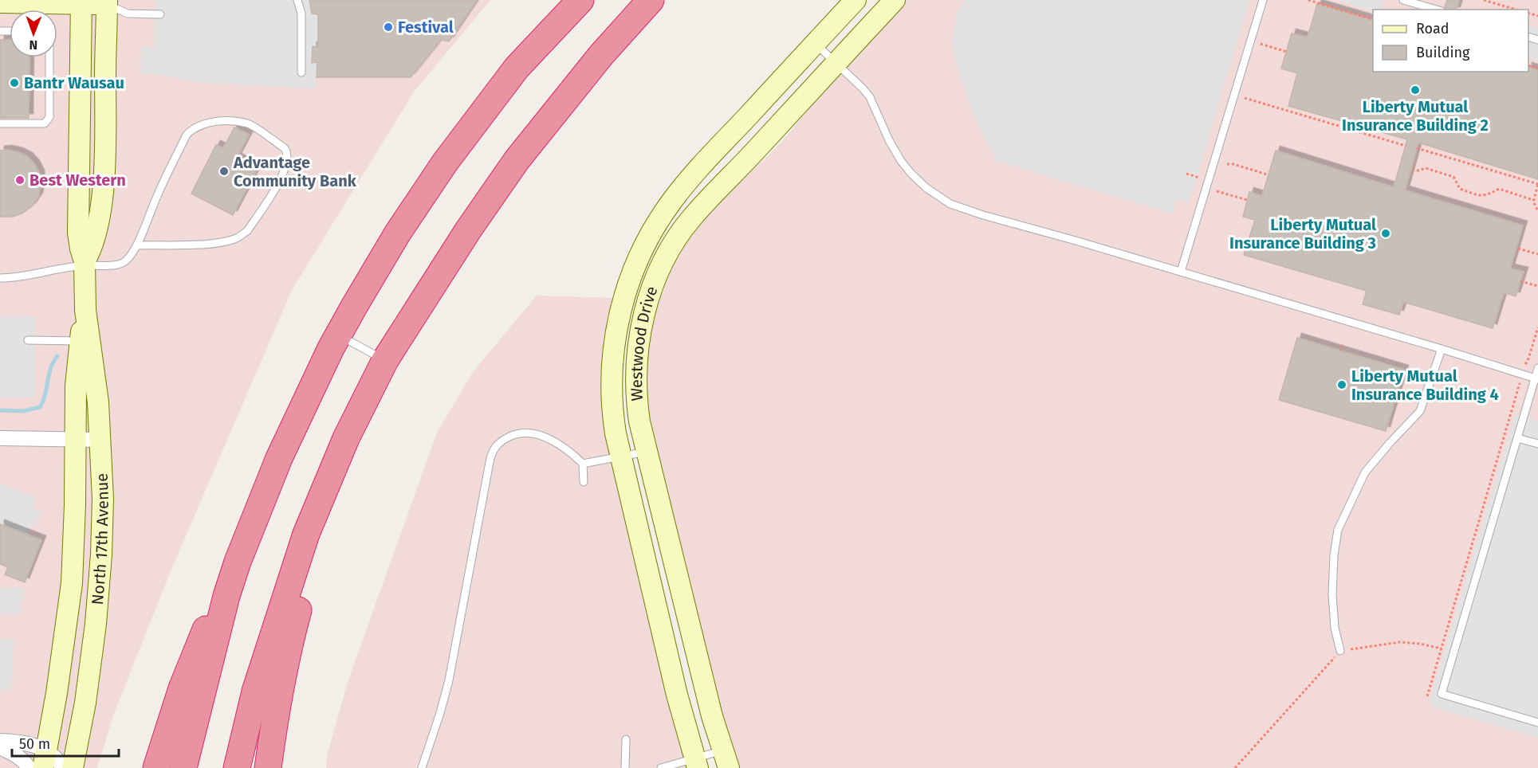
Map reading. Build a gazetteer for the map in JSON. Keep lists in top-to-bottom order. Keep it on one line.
{"streets":{"street":["Westwood Drive","North 17th Avenue"]},"places":["Festival","Bantr Wausau","Liberty Mutual Insurance Building 2","Advantage Community Bank","Best Western","Liberty Mutual Insurance Building 3","Liberty Mutual Insurance Building 4"],"legend":["Road","Building"],"scale_bar":"50 m","north":"bottom"}
